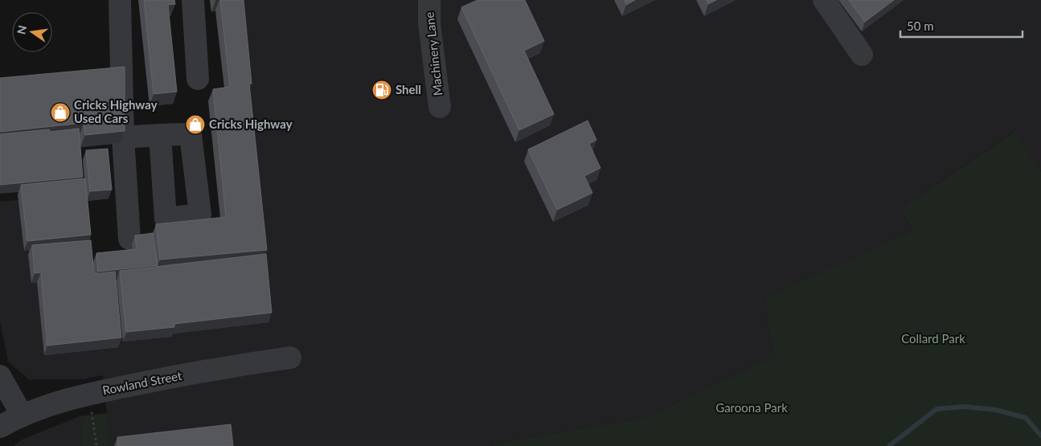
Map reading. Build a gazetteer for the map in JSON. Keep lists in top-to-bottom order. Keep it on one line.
{"streets":{"street":["Machinery Lane","Rowland Street"]},"parks":["Collard Park","Garoona Park"],"places":{"fuel station":["Shell"],"shop":["Cricks Highway Used Cars","Cricks Highway"]},"scale_bar":"50 m","north":"left"}
